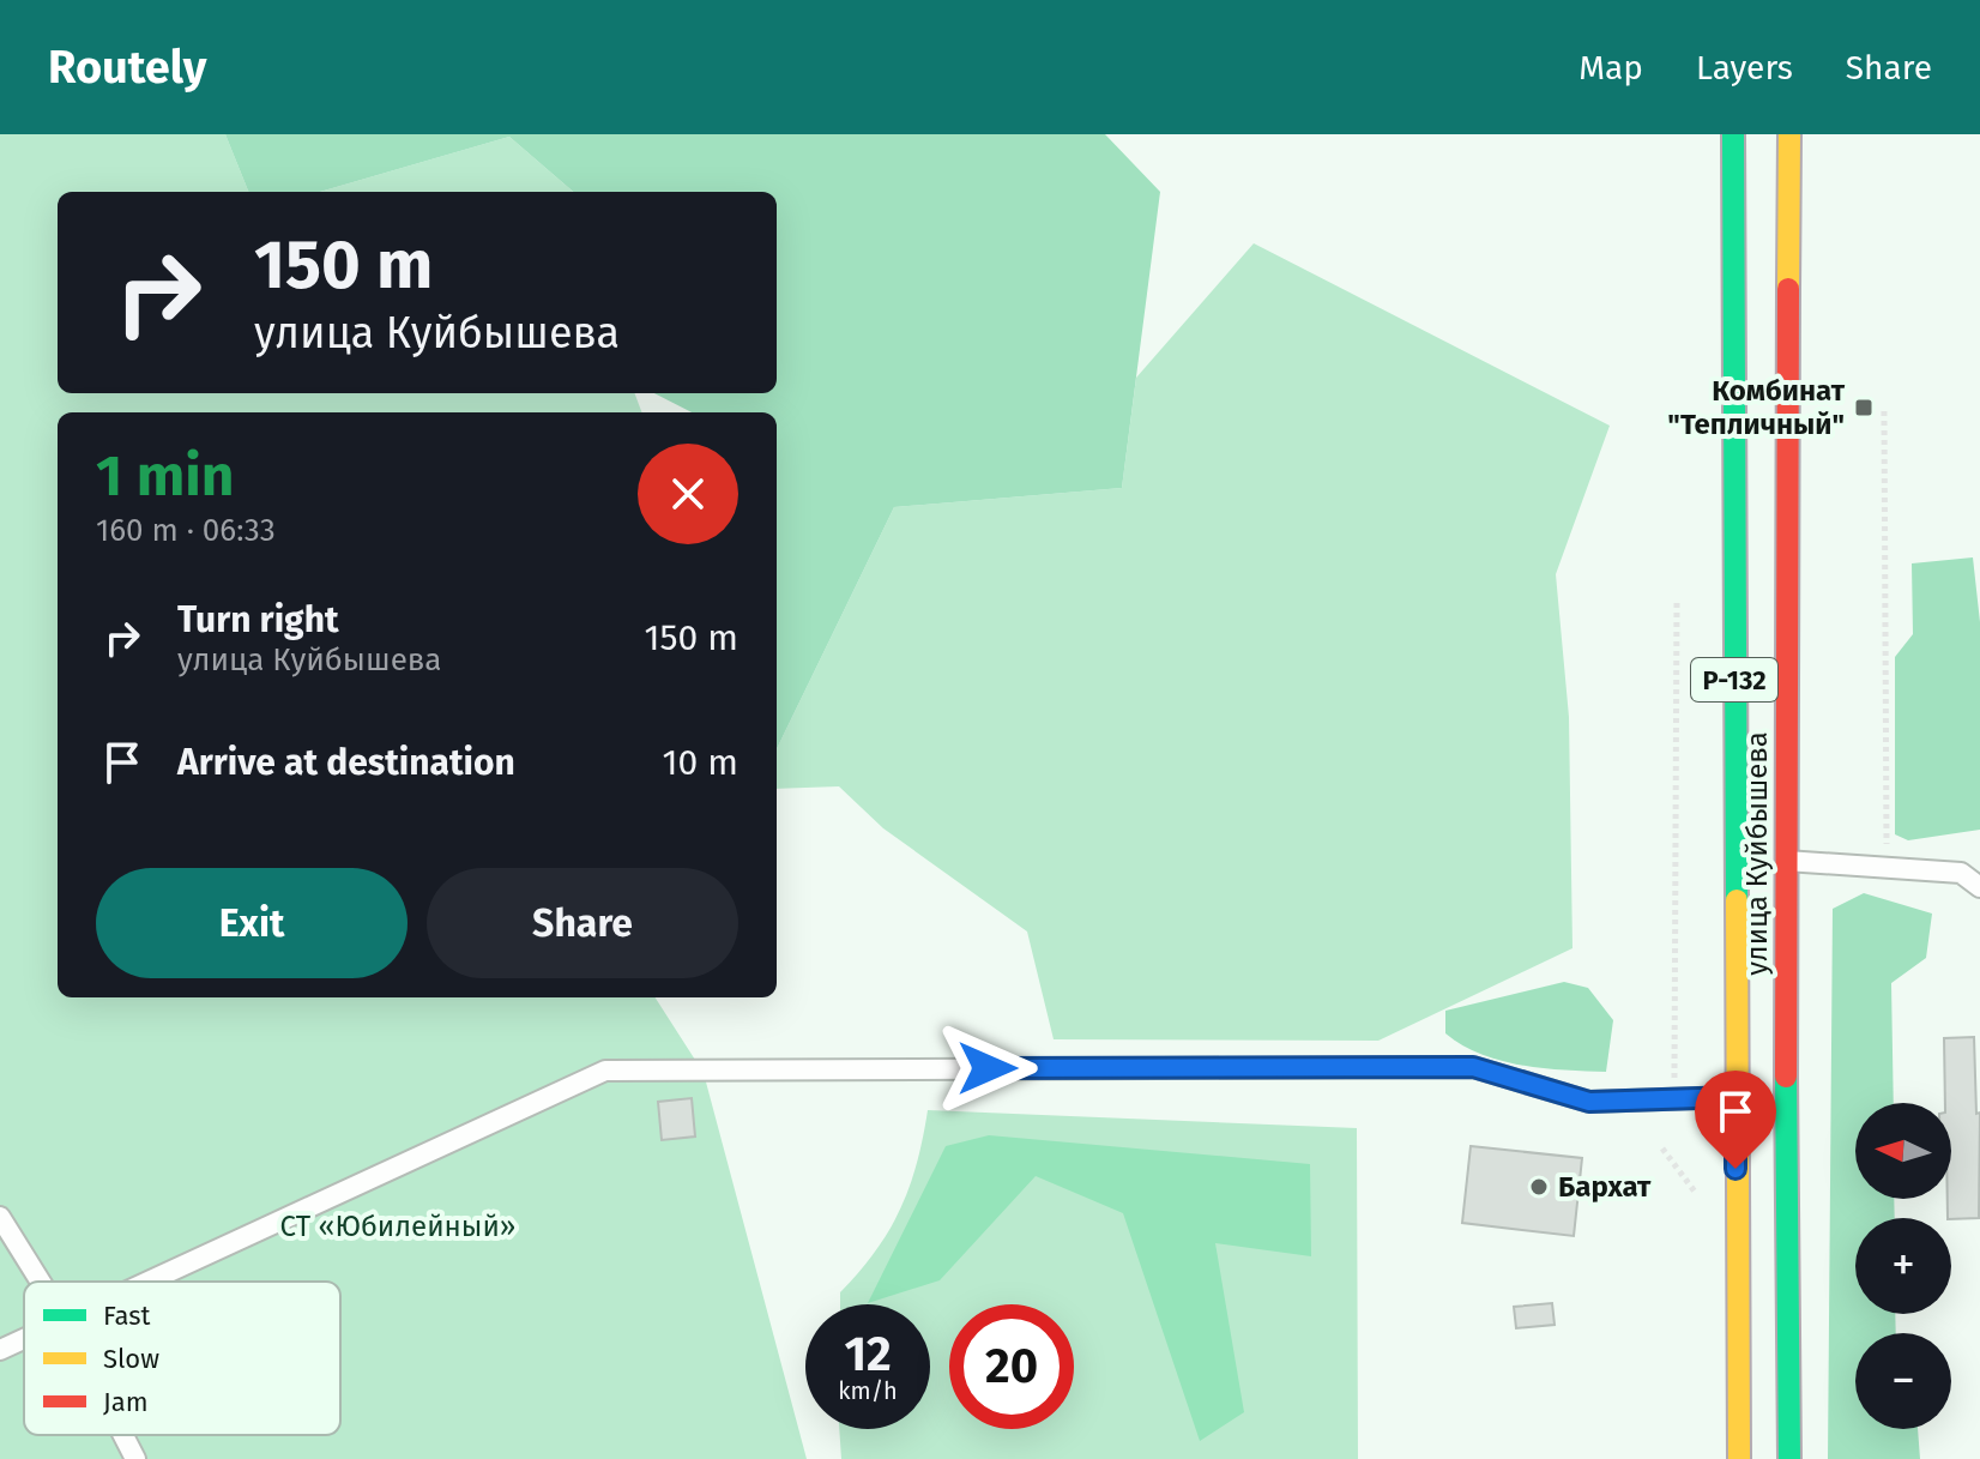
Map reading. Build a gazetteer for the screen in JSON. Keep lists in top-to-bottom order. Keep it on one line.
{"streets":{"highway":["Р-132","улица Куйбышева"]},"parks":["СТ «Юбилейный»"],"places":{"transit":["Комбинат \"Тепличный\""],"other":["Бархат"]},"legend":["Fast","Slow","Jam"],"north":"left","page":{"header":"Routely","nav":["Map","Layers","Share"],"turn":["150 m","улица Куйбышева"],"heading":["1 min","160 m · 06:33"],"list":[{"name":"Turn right","note":"улица Куйбышева","value":"150 m"},{"name":"Arrive at destination","value":"10 m"}],"buttons":["Exit","Share"],"map_buttons":["+","−"],"speed":"12 km/h","limit":"20"}}
